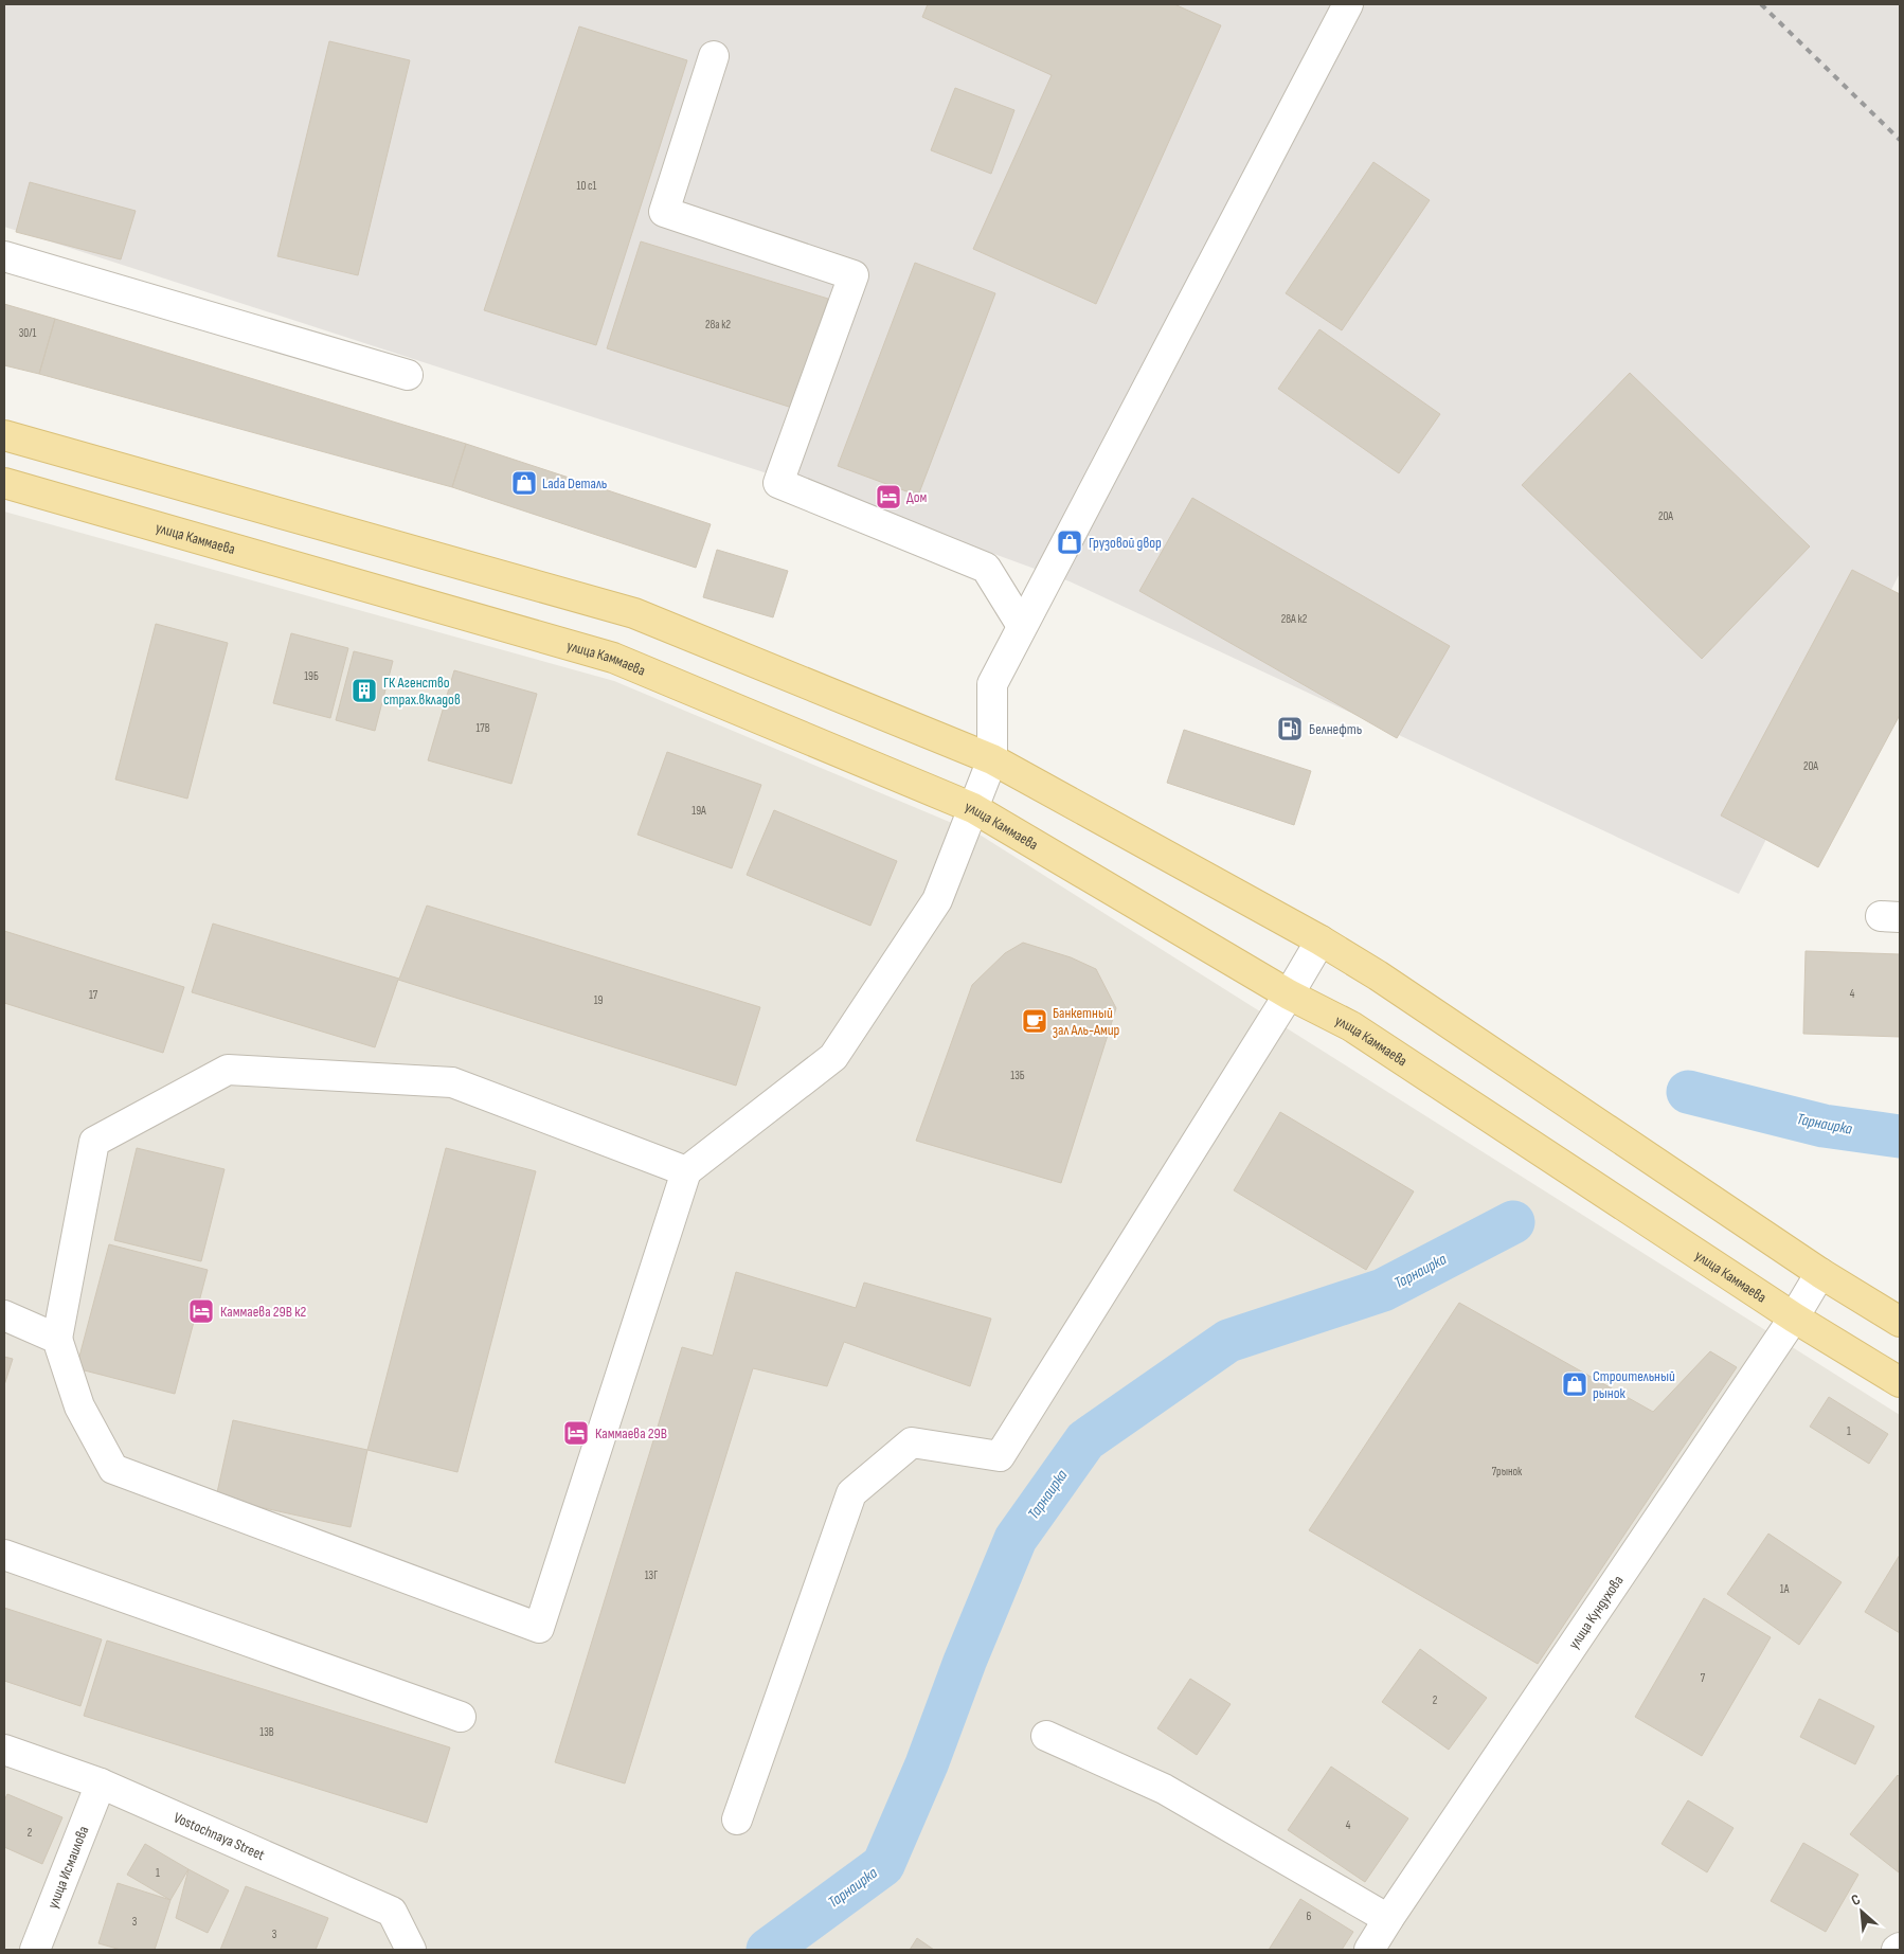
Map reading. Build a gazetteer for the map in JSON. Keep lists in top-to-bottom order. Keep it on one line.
{"streets":{"main road":["улица Каммаева"],"street":["улица Кундухова","Vostochnaya Street","улица Исмаилова"]},"crossings":[["улица Каммаева","улица Кундухова"],["Vostochnaya Street","улица Исмаилова"]],"water":["Тарнаирка"],"places":{"shop":["Lada Dеталь","Грузовой двор","Строительный рынок"],"hotel":["Дом","Каммаева 29В к2","Каммаева 29В"],"building":["ГК Агенство страх.вкладов"],"fuel station":["Белнефть"],"cafe":["Банкетный зал Аль-Амир"]},"house_numbers":["10 с1","28а к2","30/1","20А","28А к2","19Б","17В","20А","19А","4","17","19","13Б","1","7рынок","13Г","1А","7","2","13В","4","2","1","6","3","3"],"north":"top left"}
